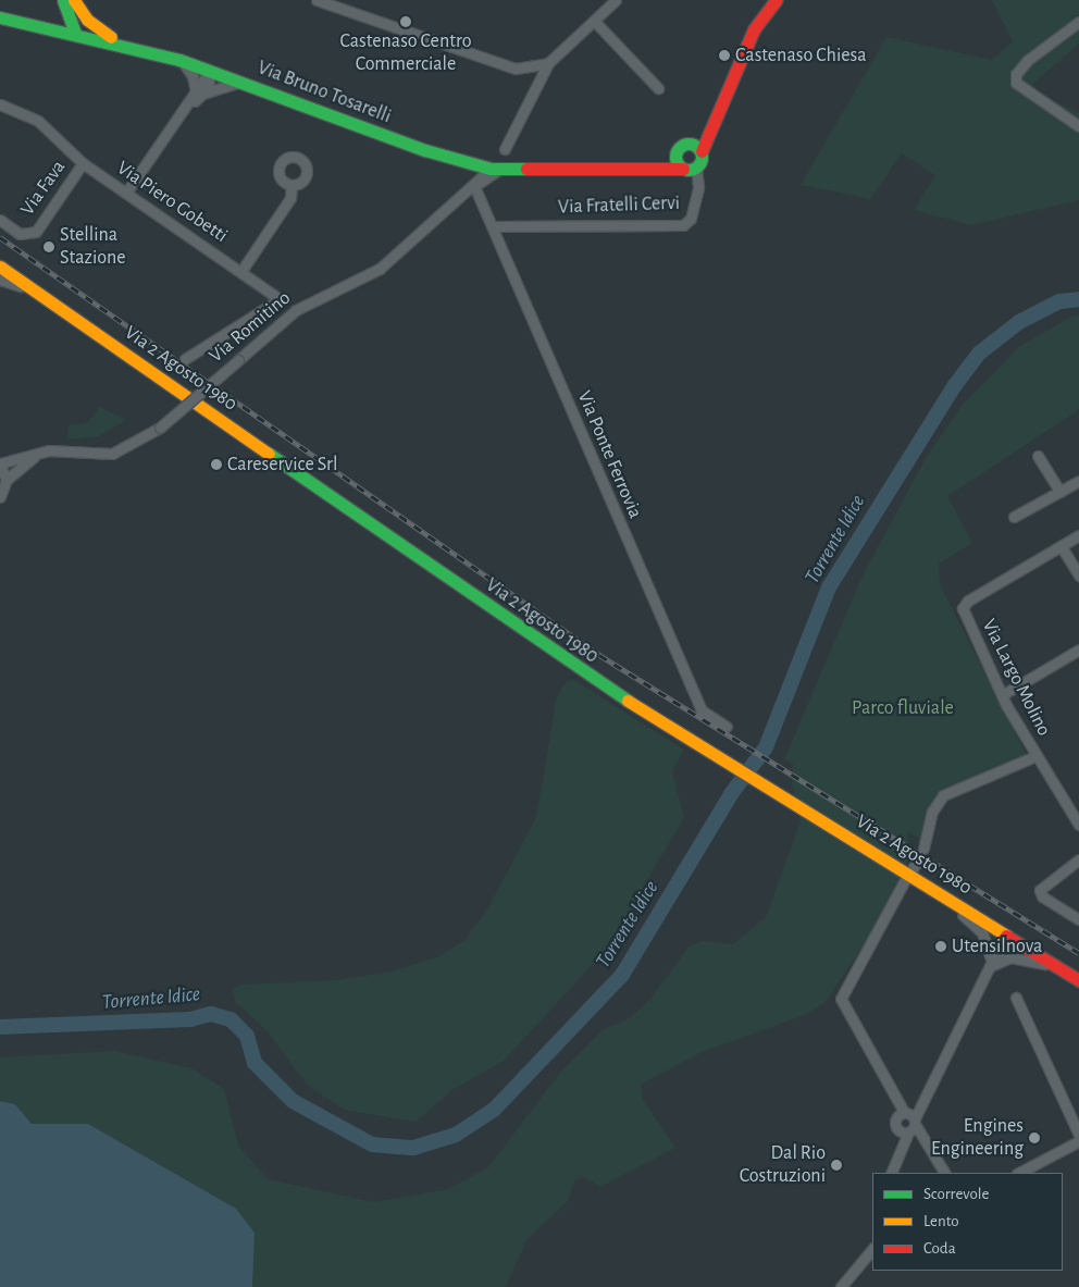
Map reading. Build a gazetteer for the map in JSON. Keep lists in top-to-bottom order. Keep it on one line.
{"streets":{"main road":["Via Bruno Tosarelli","Via 2 Agosto 1980"],"street":["Via Fava","Via Piero Gobetti","Via Fratelli Cervi","Via Romitino","Via Ponte Ferrovia","Via Largo Molino"]},"crossings":[["Via Bruno Tosarelli","Via Fratelli Cervi"],["Via Bruno Tosarelli","Via Romitino"],["Via Fava","Via Piero Gobetti"],["Via Piero Gobetti","Via Romitino"],["Via Fratelli Cervi","Via Ponte Ferrovia"],["Via Romitino","Via Ponte Ferrovia"]],"water":["Torrente Idice"],"parks":["Parco fluviale"],"places":["Castenaso Centro Commerciale","Castenaso Chiesa","Stellina Stazione","Careservice Srl","Utensilnova","Engines Engineering","Dal Rio Costruzioni"],"legend":["Scorrevole","Lento","Coda"]}
